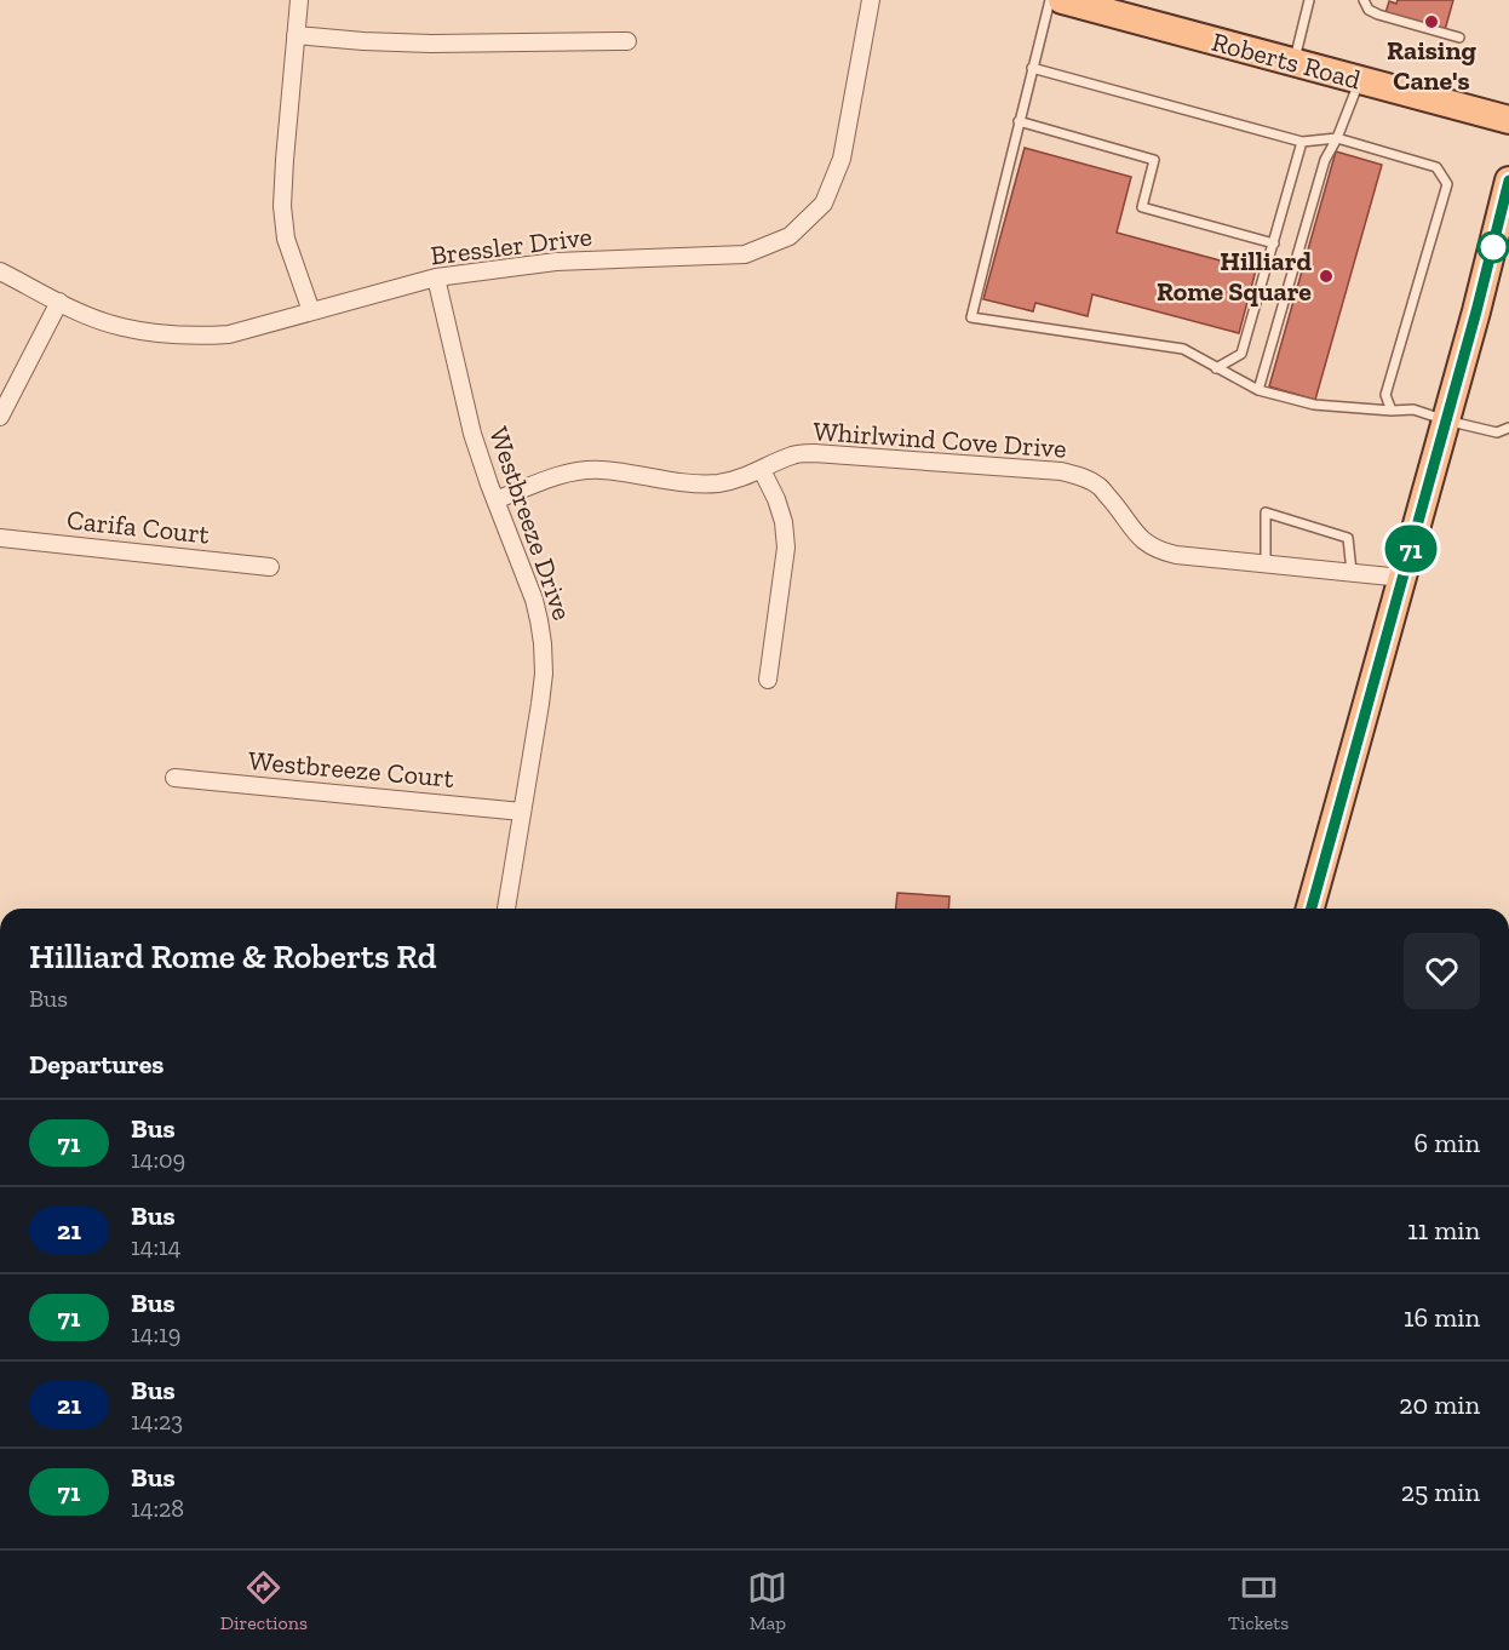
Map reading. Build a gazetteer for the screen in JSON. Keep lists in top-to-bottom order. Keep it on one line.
{"streets":{"main road":["Roberts Road"],"street":["Bressler Drive","Whirlwind Cove Drive","Westbreeze Drive","Carifa Court","Westbreeze Court"]},"crossings":[["Bressler Drive","Westbreeze Drive"],["Whirlwind Cove Drive","Westbreeze Drive"],["Westbreeze Drive","Westbreeze Court"]],"places":["Raising Cane's","Hilliard Rome Square"],"lines":["bus line 71"],"page":{"on_map":"71","heading":[["Hilliard Rome & Roberts Rd","Bus"],"Departures"],"list":[{"mark":"71","name":"Bus","note":"14:09","value":"6 min"},{"mark":"21","name":"Bus","note":"14:14","value":"11 min"},{"mark":"71","name":"Bus","note":"14:19","value":"16 min"},{"mark":"21","name":"Bus","note":"14:23","value":"20 min"},{"mark":"71","name":"Bus","note":"14:28","value":"25 min"}],"tabs":["Directions","Map","Tickets"]}}
